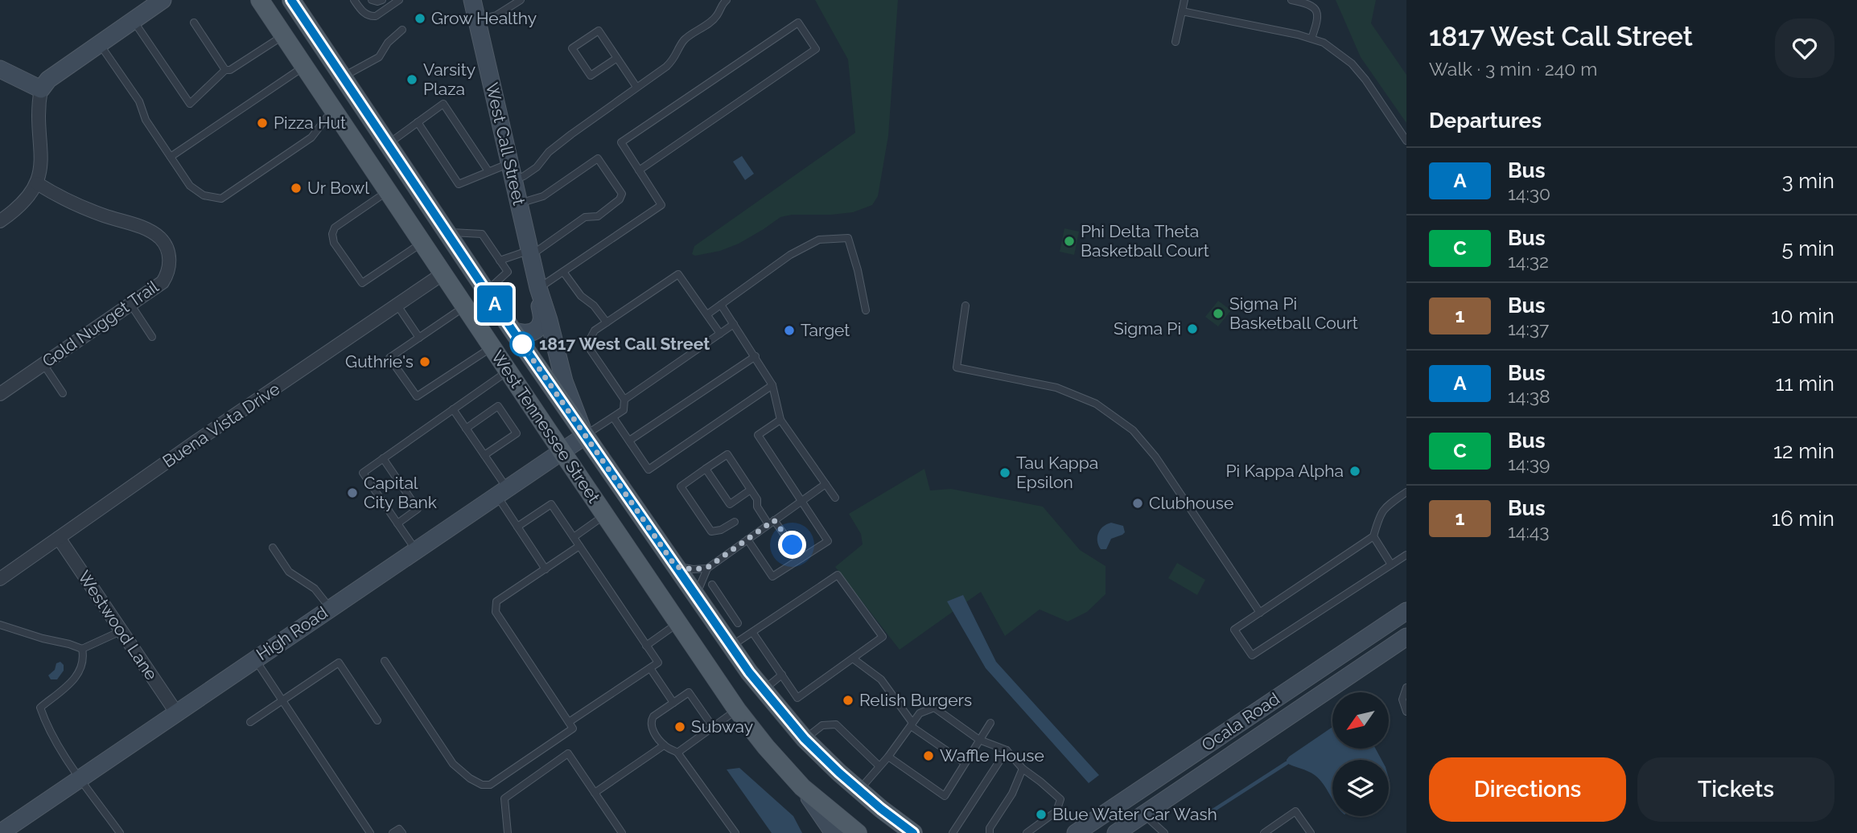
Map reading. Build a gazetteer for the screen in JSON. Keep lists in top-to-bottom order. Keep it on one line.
{"streets":{"main road":["West Tennessee Street"],"street":["West Call Street","Gold Nugget Trail","Buena Vista Drive","Westwood Lane","High Road","Ocala Road"]},"crossings":[["West Call Street","West Tennessee Street"],["West Call Street","High Road"],["Buena Vista Drive","West Tennessee Street"],["Buena Vista Drive","Westwood Lane"],["West Tennessee Street","High Road"],["Westwood Lane","High Road"]],"places":["Grow Healthy","Varsity Plaza","Pizza Hut","Ur Bowl","Phi Delta Theta Basketball Court","Sigma Pi Basketball Court","Sigma Pi","Target","1817 West Call Street","Guthrie's","Pi Kappa Alpha","Tau Kappa Epsilon","Capital City Bank","Clubhouse","Relish Burgers","Subway","Waffle House","Blue Water Car Wash"],"lines":["bus line A"],"north":"bottom left","page":{"on_map":"A","heading":[["1817 West Call Street","Walk · 3 min · 240 m"],"Departures"],"list":[{"mark":"A","name":"Bus","note":"14:30","value":"3 min"},{"mark":"C","name":"Bus","note":"14:32","value":"5 min"},{"mark":"1","name":"Bus","note":"14:37","value":"10 min"},{"mark":"A","name":"Bus","note":"14:38","value":"11 min"},{"mark":"C","name":"Bus","note":"14:39","value":"12 min"},{"mark":"1","name":"Bus","note":"14:43","value":"16 min"}],"buttons":["Directions","Tickets"]}}
